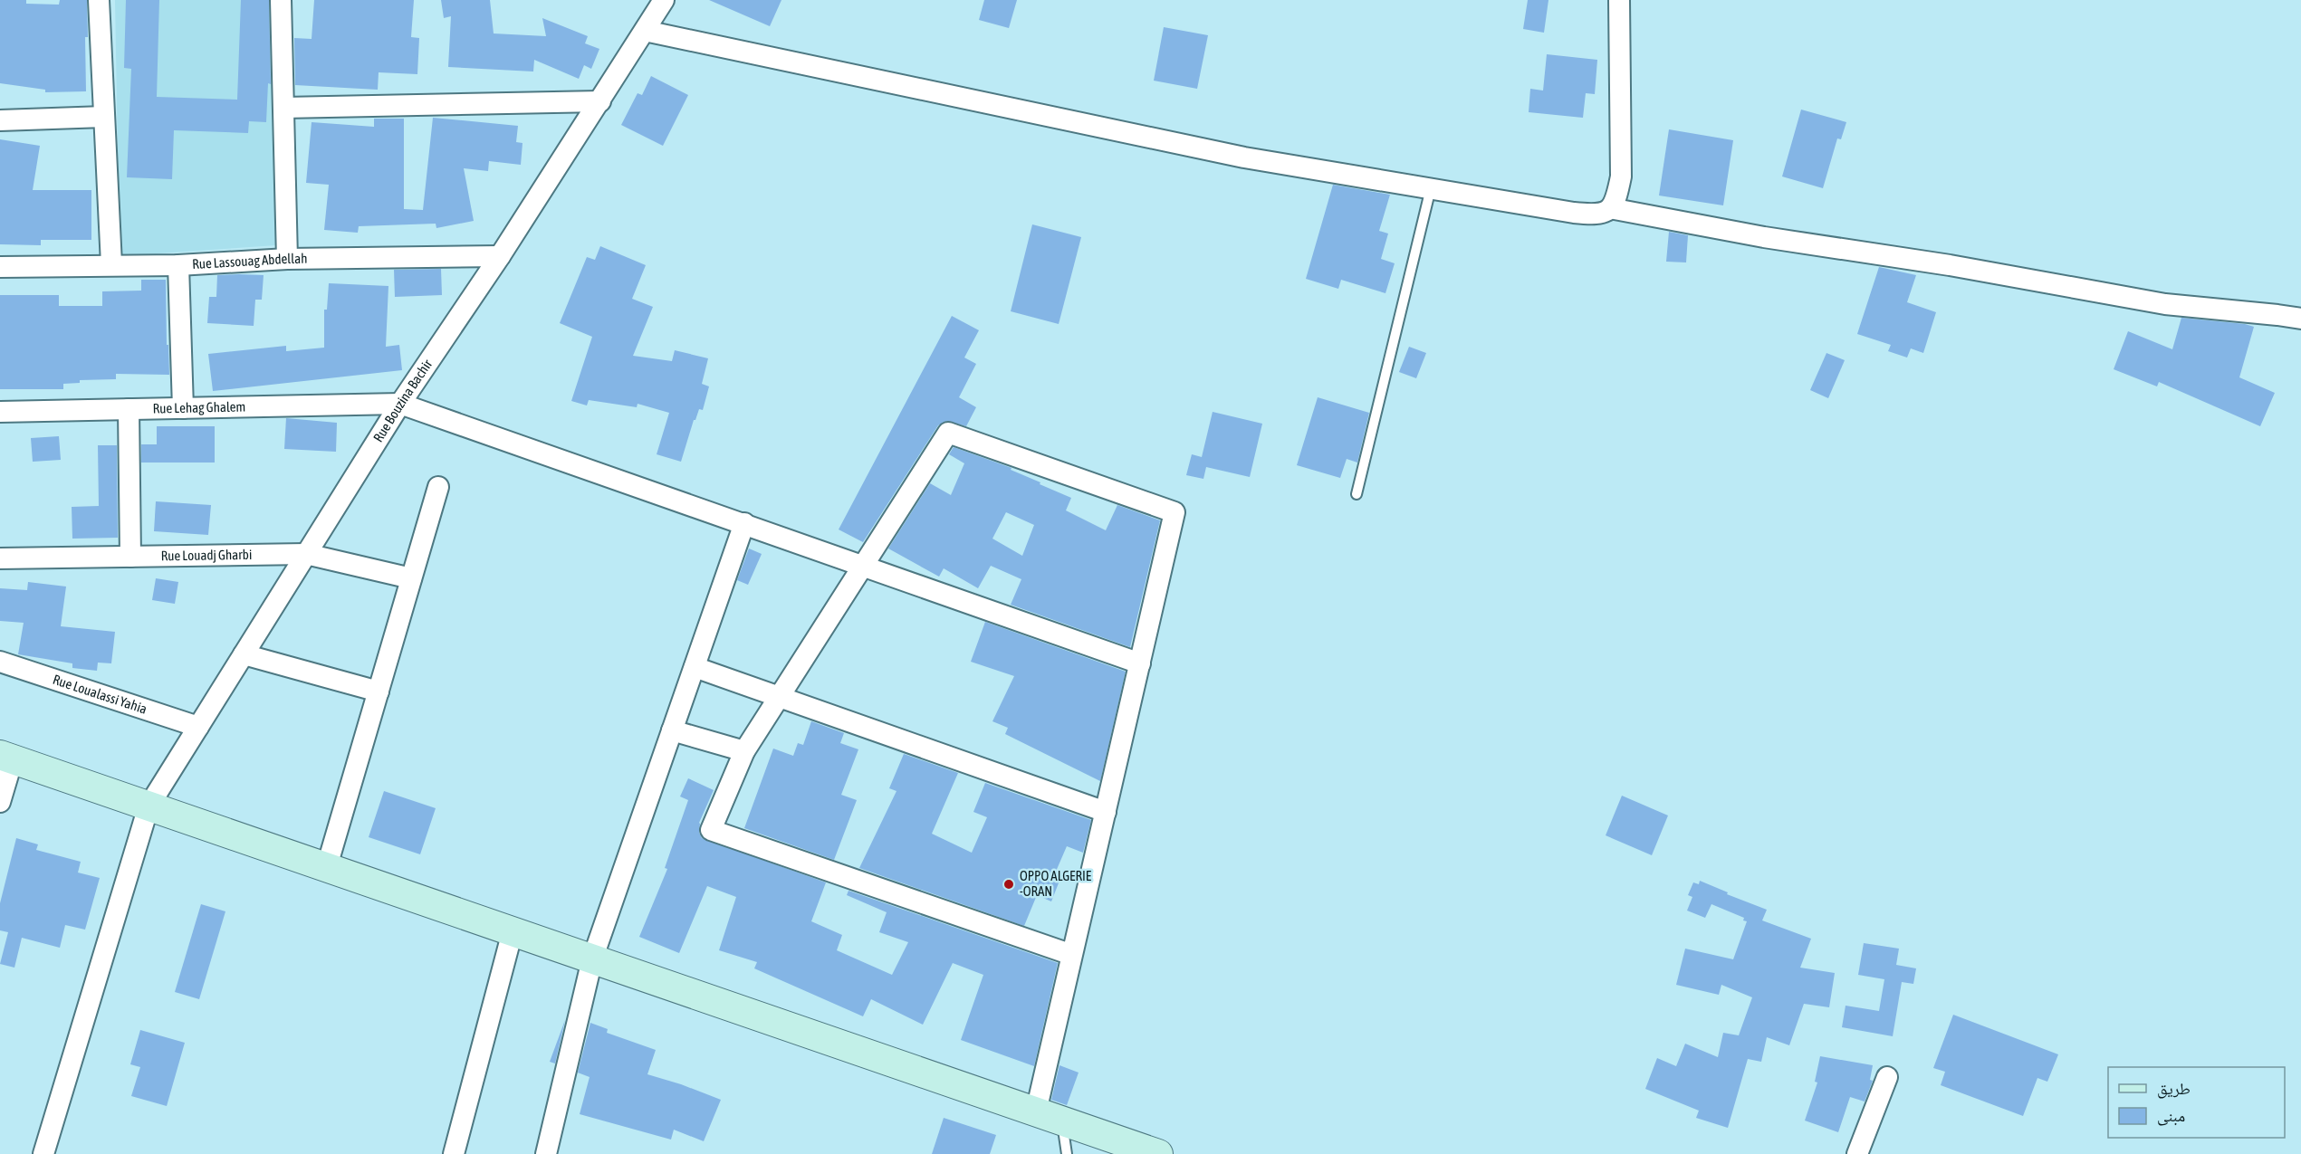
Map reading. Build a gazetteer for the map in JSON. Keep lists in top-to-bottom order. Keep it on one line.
{"streets":{"street":["Rue Lassouag Abdellah","Rue Bouzina Bachir","Rue Lehag Ghalem","Rue Louadj Gharbi","Rue Loualassi Yahia"]},"crossings":[["Rue Lassouag Abdellah","Rue Bouzina Bachir"],["Rue Bouzina Bachir","Rue Lehag Ghalem"],["Rue Bouzina Bachir","Rue Louadj Gharbi"],["Rue Bouzina Bachir","Rue Loualassi Yahia"]],"places":["OPPO ALGERIE -ORAN"],"legend":["طريق","مبنى"]}
